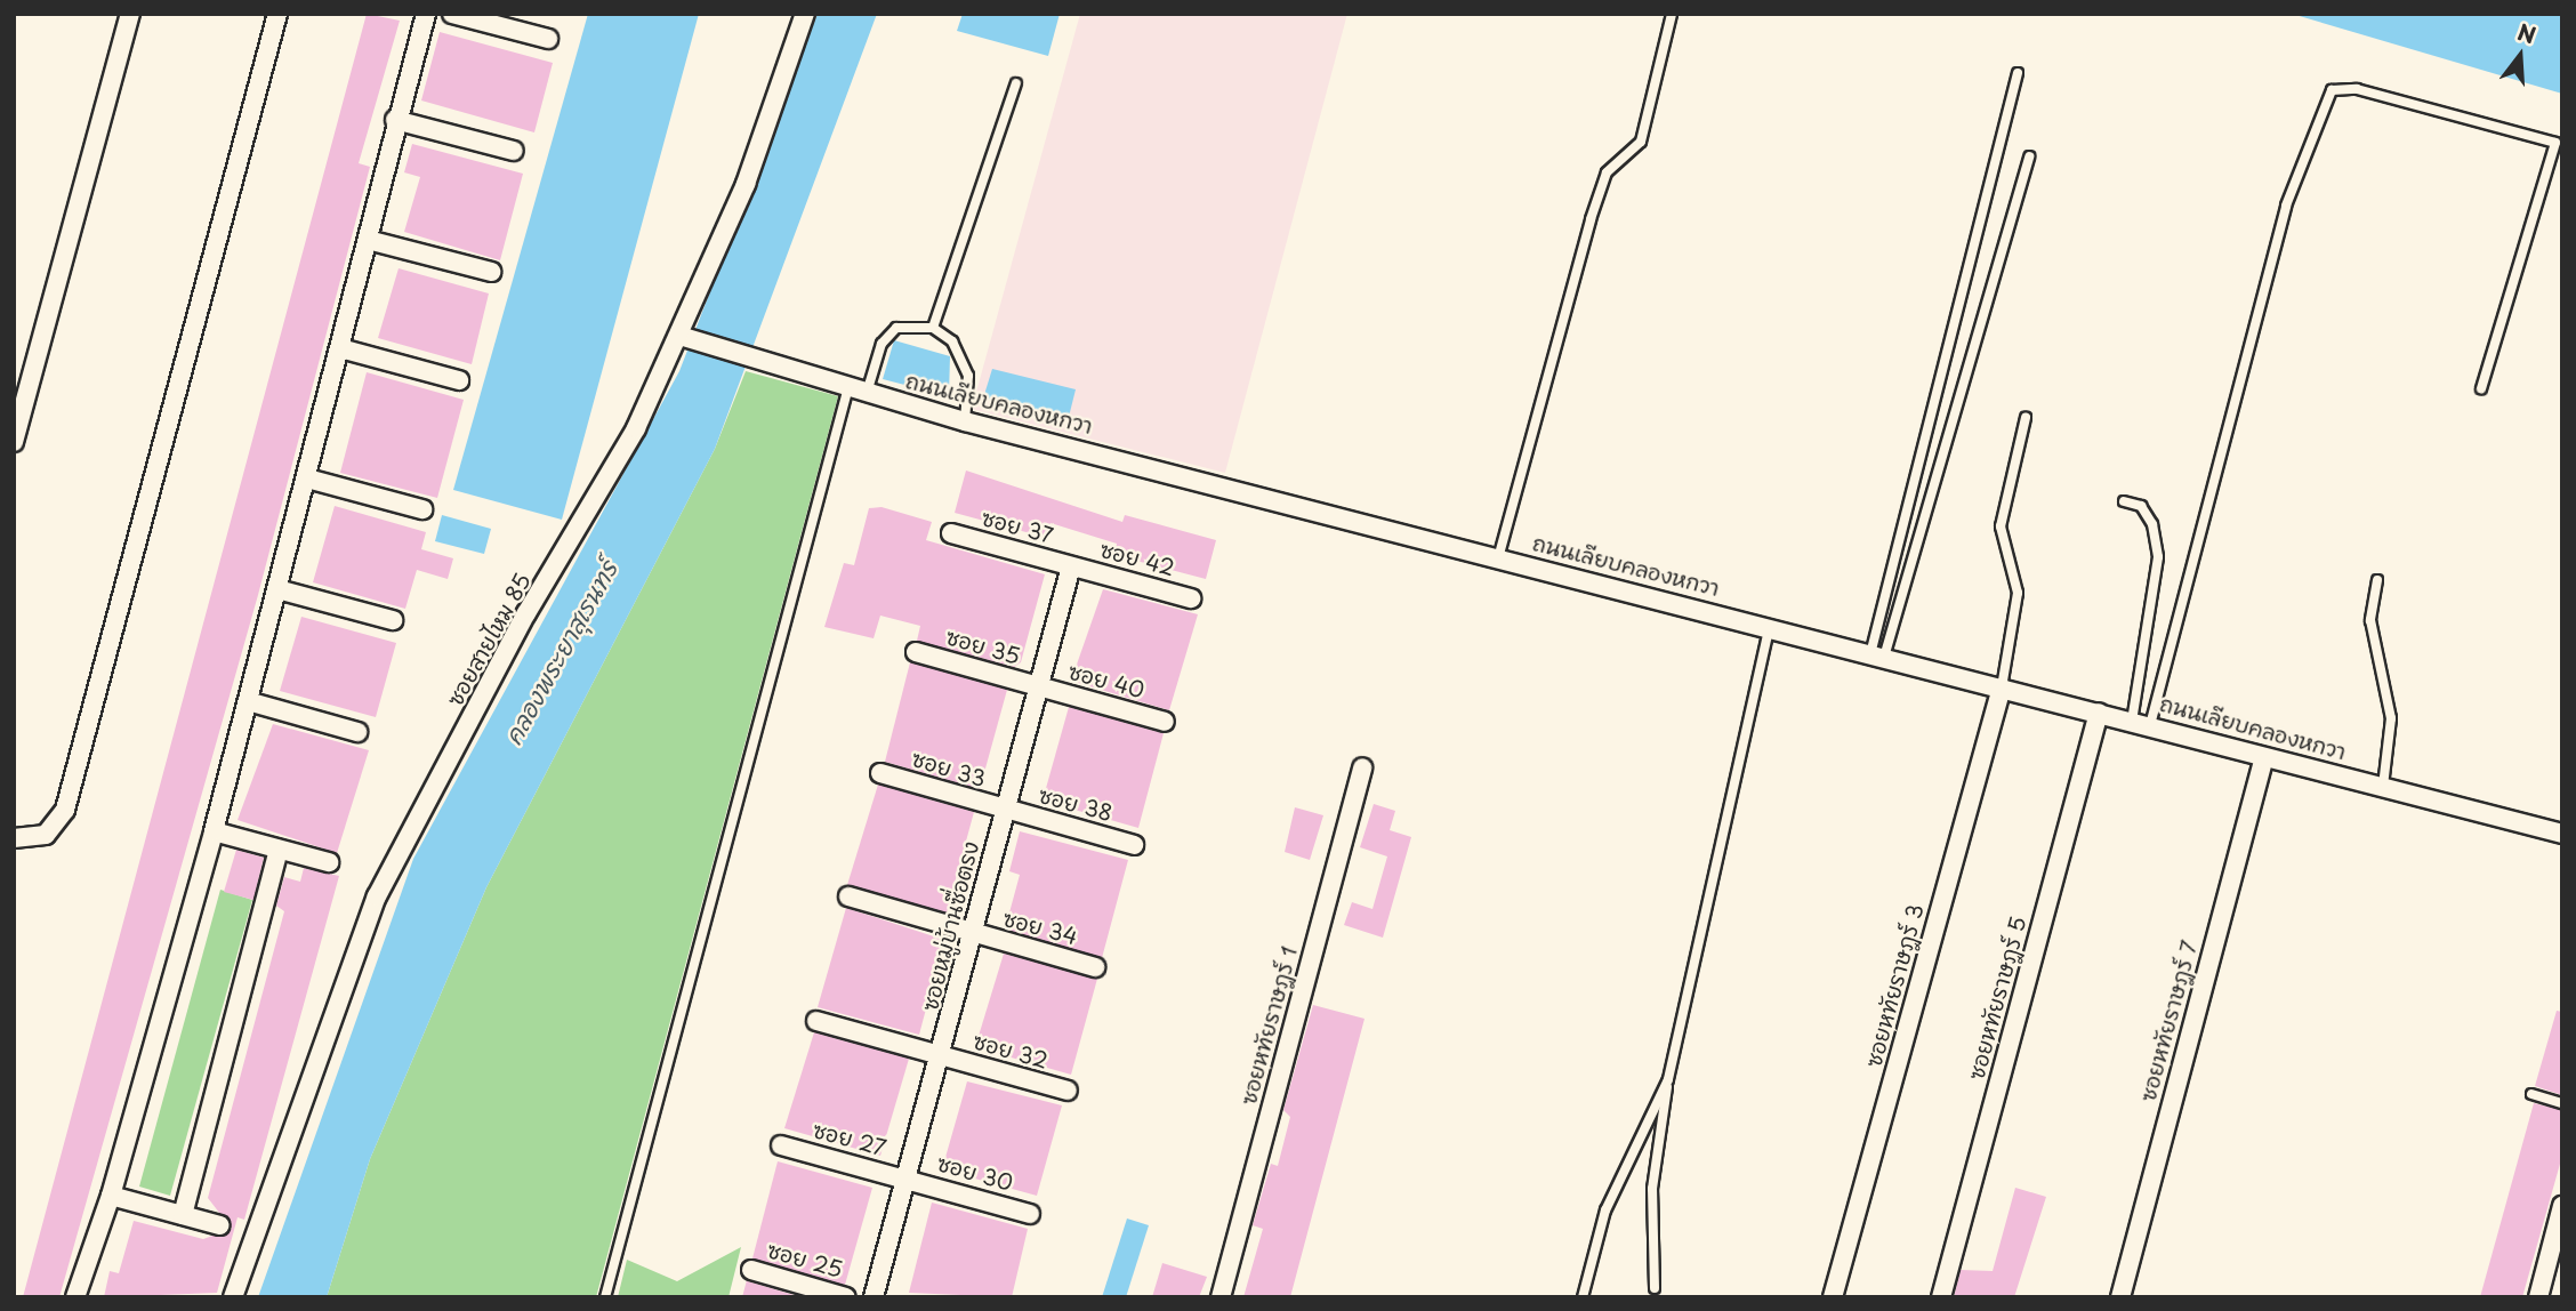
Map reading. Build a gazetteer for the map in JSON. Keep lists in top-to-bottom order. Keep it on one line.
{"streets":{"street":["ถนนเลียบคลองหกวา","ซอย 37","ซอย 42","ซอยสายไหม 85","ซอย 35","ซอย 40","ซอย 33","ซอย 38","ซอยหมู่บ้านซื่อตรง","ซอย 34","ซอยหทัยราษฎร์ 3","ซอยหทัยราษฎร์ 5","ซอยหทัยราษฎร์ 7","ซอยหทัยราษฎร์ 1","ซอย 32","ซอย 27","ซอย 30","ซอย 25"]},"crossings":[["ถนนเลียบคลองหกวา","ซอยสายไหม 85"],["ถนนเลียบคลองหกวา","ซอยหทัยราษฎร์ 3"],["ถนนเลียบคลองหกวา","ซอยหทัยราษฎร์ 5"],["ถนนเลียบคลองหกวา","ซอยหทัยราษฎร์ 7"],["ซอย 37","ซอย 42"],["ซอย 37","ซอยหมู่บ้านซื่อตรง"],["ซอย 42","ซอยหมู่บ้านซื่อตรง"],["ซอย 35","ซอย 40"],["ซอย 35","ซอยหมู่บ้านซื่อตรง"],["ซอย 40","ซอยหมู่บ้านซื่อตรง"],["ซอย 33","ซอย 38"],["ซอย 33","ซอยหมู่บ้านซื่อตรง"],["ซอย 38","ซอยหมู่บ้านซื่อตรง"],["ซอยหมู่บ้านซื่อตรง","ซอย 34"],["ซอยหมู่บ้านซื่อตรง","ซอย 32"],["ซอยหมู่บ้านซื่อตรง","ซอย 27"],["ซอยหมู่บ้านซื่อตรง","ซอย 30"],["ซอย 27","ซอย 30"]],"water":["คลองพระยาสุเรนทร์"],"north":"top"}
